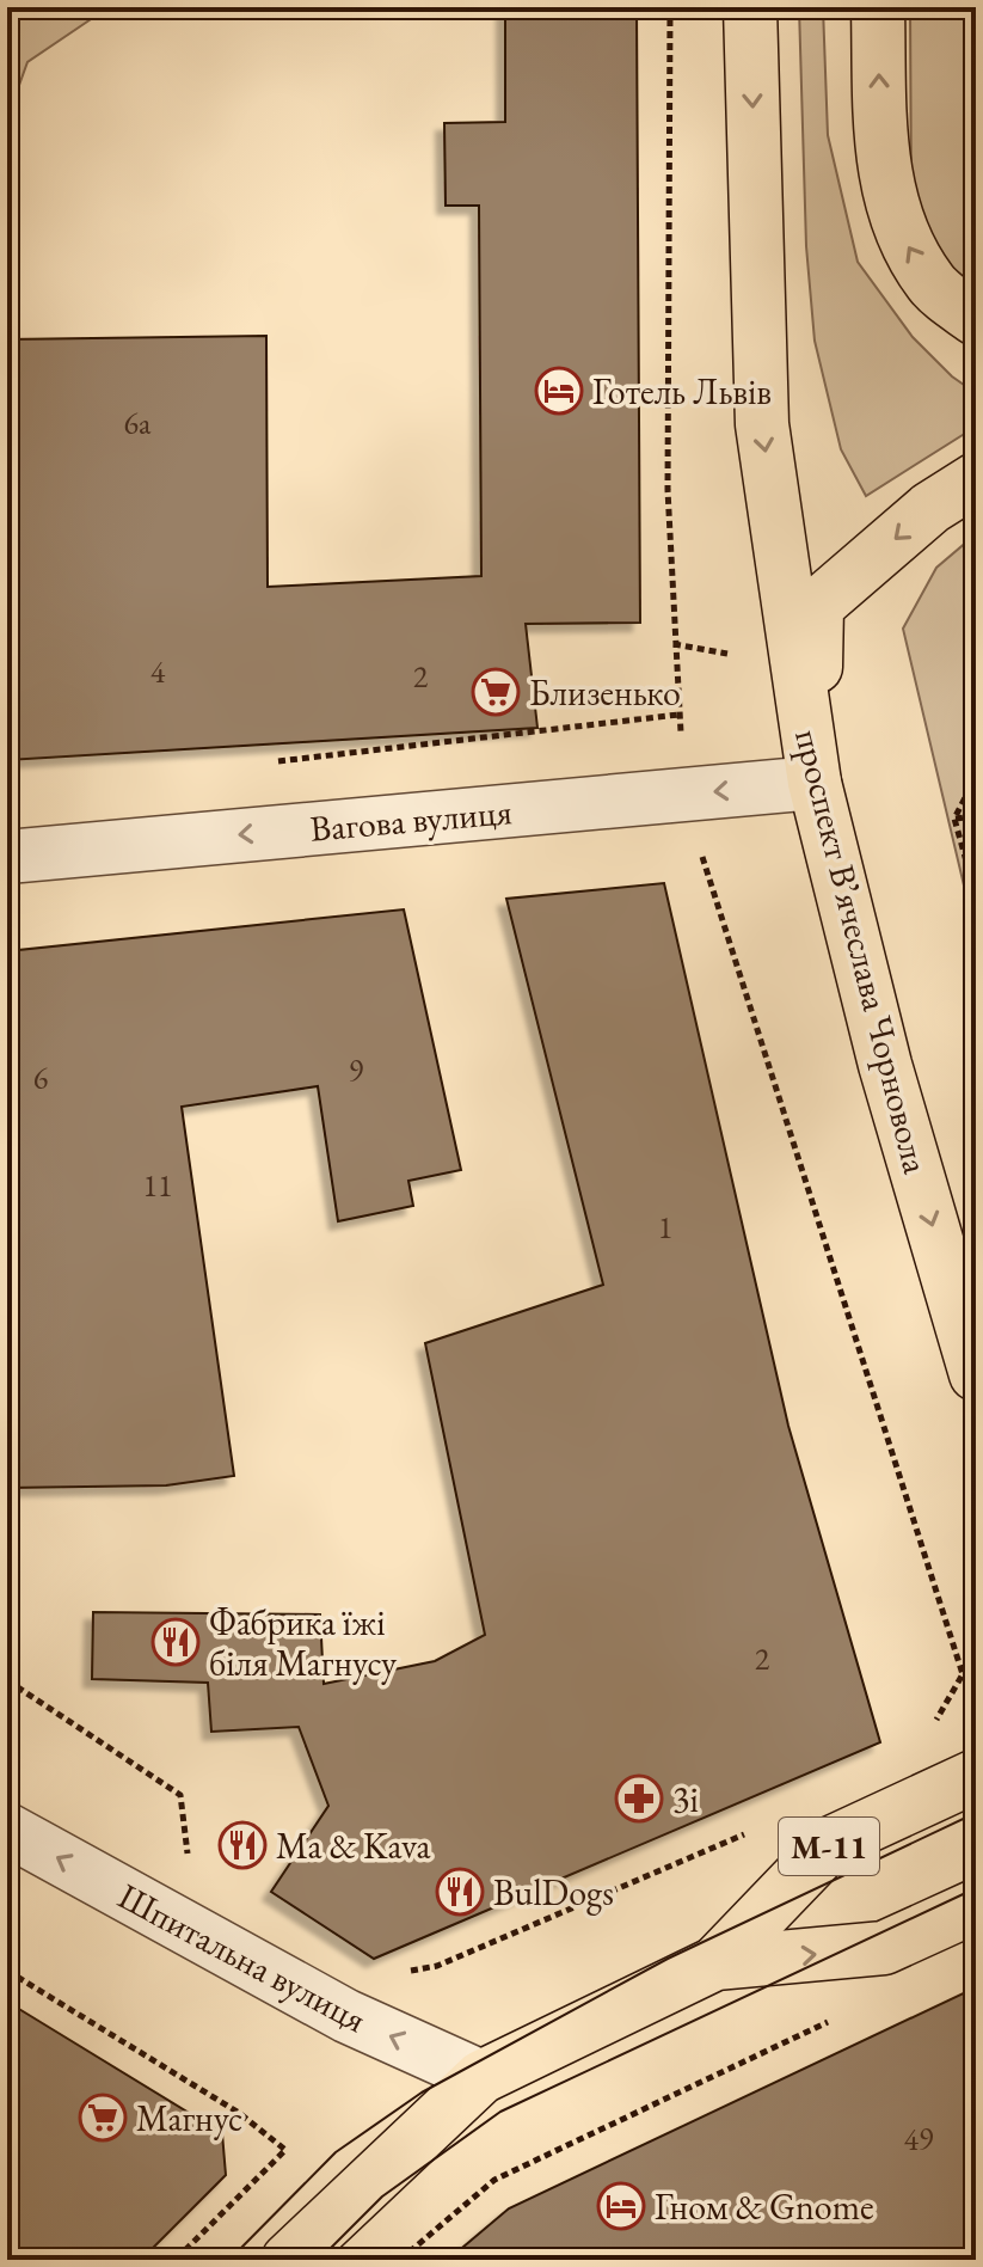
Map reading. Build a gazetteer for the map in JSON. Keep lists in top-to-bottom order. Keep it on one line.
{"streets":{"main road":["проспект Вʼячеслава Чорновола","М-11"],"street":["Вагова вулиця","Шпитальна вулиця"]},"crossings":[["Вагова вулиця","проспект Вʼячеслава Чорновола"],["М-11","Шпитальна вулиця"]],"one_way":["Вагова вулиця","проспект Вʼячеслава Чорновола","Шпитальна вулиця"],"places":{"hotel":["Готель Львів","Гном & Gnome"],"supermarket":["Близенько","Магнус"],"restaurant":["Фабрика їжі біля Магнусу","Ma & Kava","BulDogs"],"pharmacy":["3і"]},"house_numbers":["6а","4","2","9","6","11","1","2","49"]}
